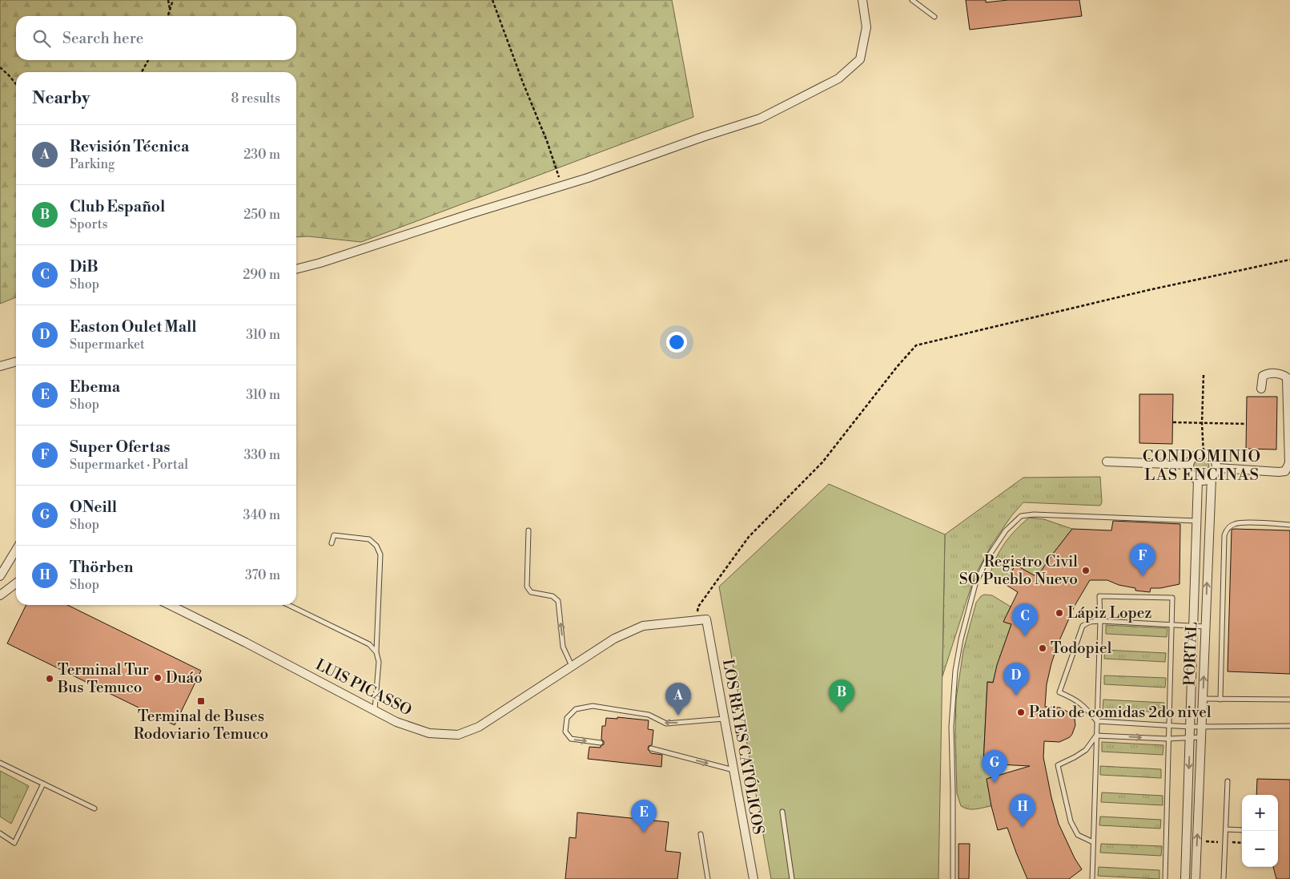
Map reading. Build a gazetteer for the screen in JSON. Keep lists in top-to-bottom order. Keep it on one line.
{"streets":{"street":["PORTAL","LUIS PICASSO","LOS REYES CATÓLICOS"]},"crossings":[["LUIS PICASSO","LOS REYES CATÓLICOS"]],"districts":["CONDOMINIO LAS ENCINAS"],"places":{"other":["Registro Civil SO Pueblo Nuevo","Lápiz Lopez","Todopiel","Duáo","Terminal Tur Bus Temuco","Patio de comidas 2do nivel"],"transit":["Terminal de Buses Rodoviario Temuco"]},"page":{"search":"Search here","heading":["Nearby","8 results"],"list":[{"mark":"A","name":"Revisión Técnica","note":"Parking","value":"230 m"},{"mark":"B","name":"Club Español","note":"Sports","value":"250 m"},{"mark":"C","name":"DiB","note":"Shop","value":"290 m"},{"mark":"D","name":"Easton Oulet Mall","note":"Supermarket","value":"310 m"},{"mark":"E","name":"Ebema","note":"Shop","value":"310 m"},{"mark":"F","name":"Super Ofertas","note":"Supermarket · Portal","value":"330 m"},{"mark":"G","name":"ONeill","note":"Shop","value":"340 m"},{"mark":"H","name":"Thörben","note":"Shop","value":"370 m"}],"pins":["F","C","D","B","A","G","H","E"],"map_buttons":["+","−"]}}
